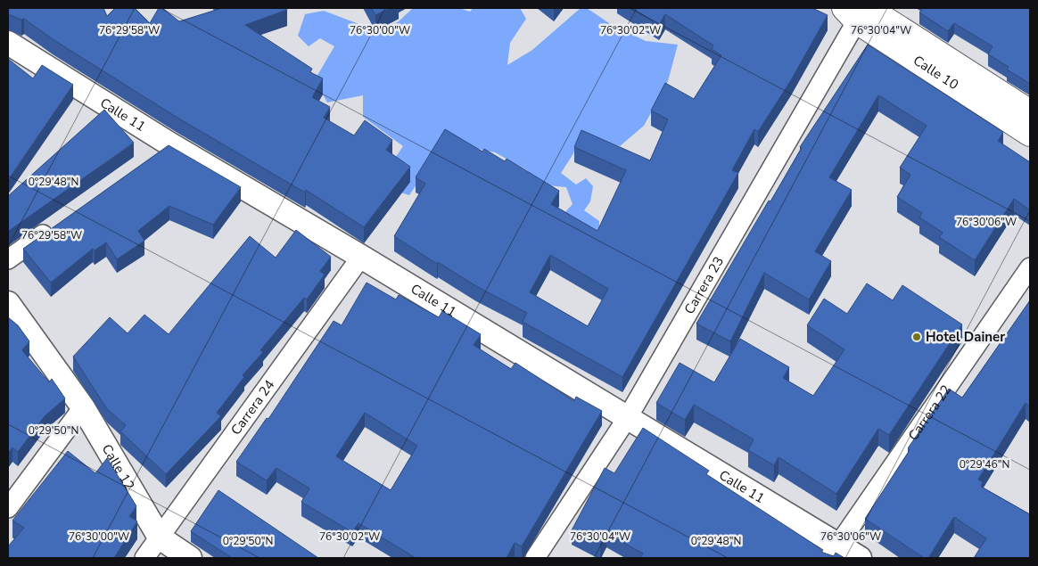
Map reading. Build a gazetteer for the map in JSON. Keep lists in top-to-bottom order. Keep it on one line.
{"streets":{"main road":["Calle 10"],"street":["Calle 11","Carrera 23","Carrera 24","Carrera 22","Calle 12"]},"crossings":[["Calle 10","Carrera 23"],["Calle 11","Carrera 23"],["Calle 11","Carrera 24"],["Calle 11","Carrera 22"],["Carrera 24","Calle 12"]],"places":["Hotel Dainer"],"coordinates":["76°29'58\"W","76°30'00\"W","76°30'02\"W","76°30'04\"W","0°29'48\"N","76°30'06\"W","0°29'50\"N","0°29'46\"N"]}
